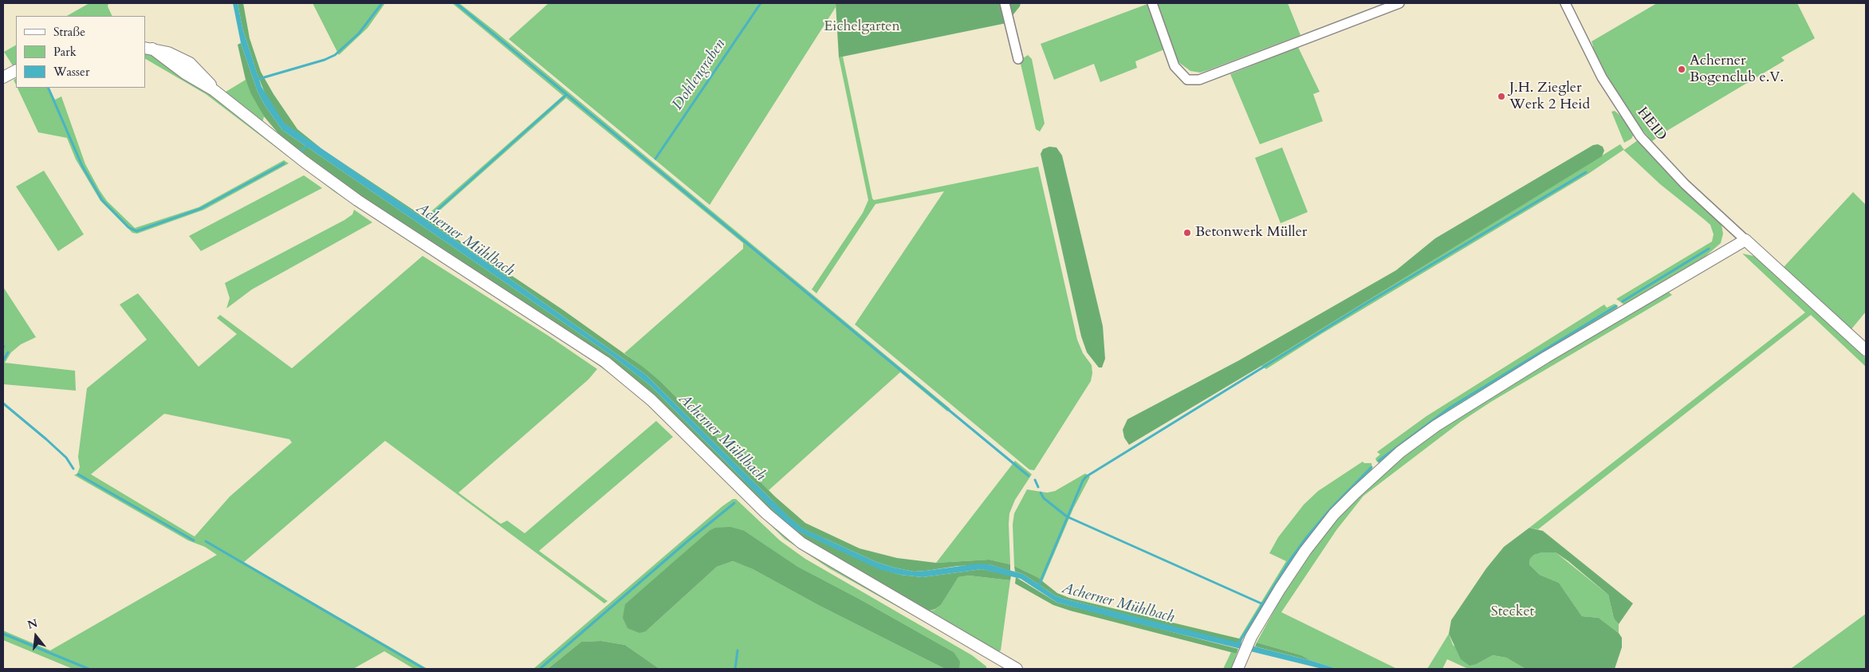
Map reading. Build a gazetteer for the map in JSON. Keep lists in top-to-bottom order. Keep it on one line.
{"streets":{"street":["HEID"]},"water":["Dohlengraben","Acherner Mühlbach"],"parks":["Eichelgarten","Stecket"],"places":["Acherner Bogenclub e.V.","J.H. Ziegler Werk 2 Heid","Betonwerk Müller"],"legend":["Straße","Park","Wasser"],"north":"top"}
